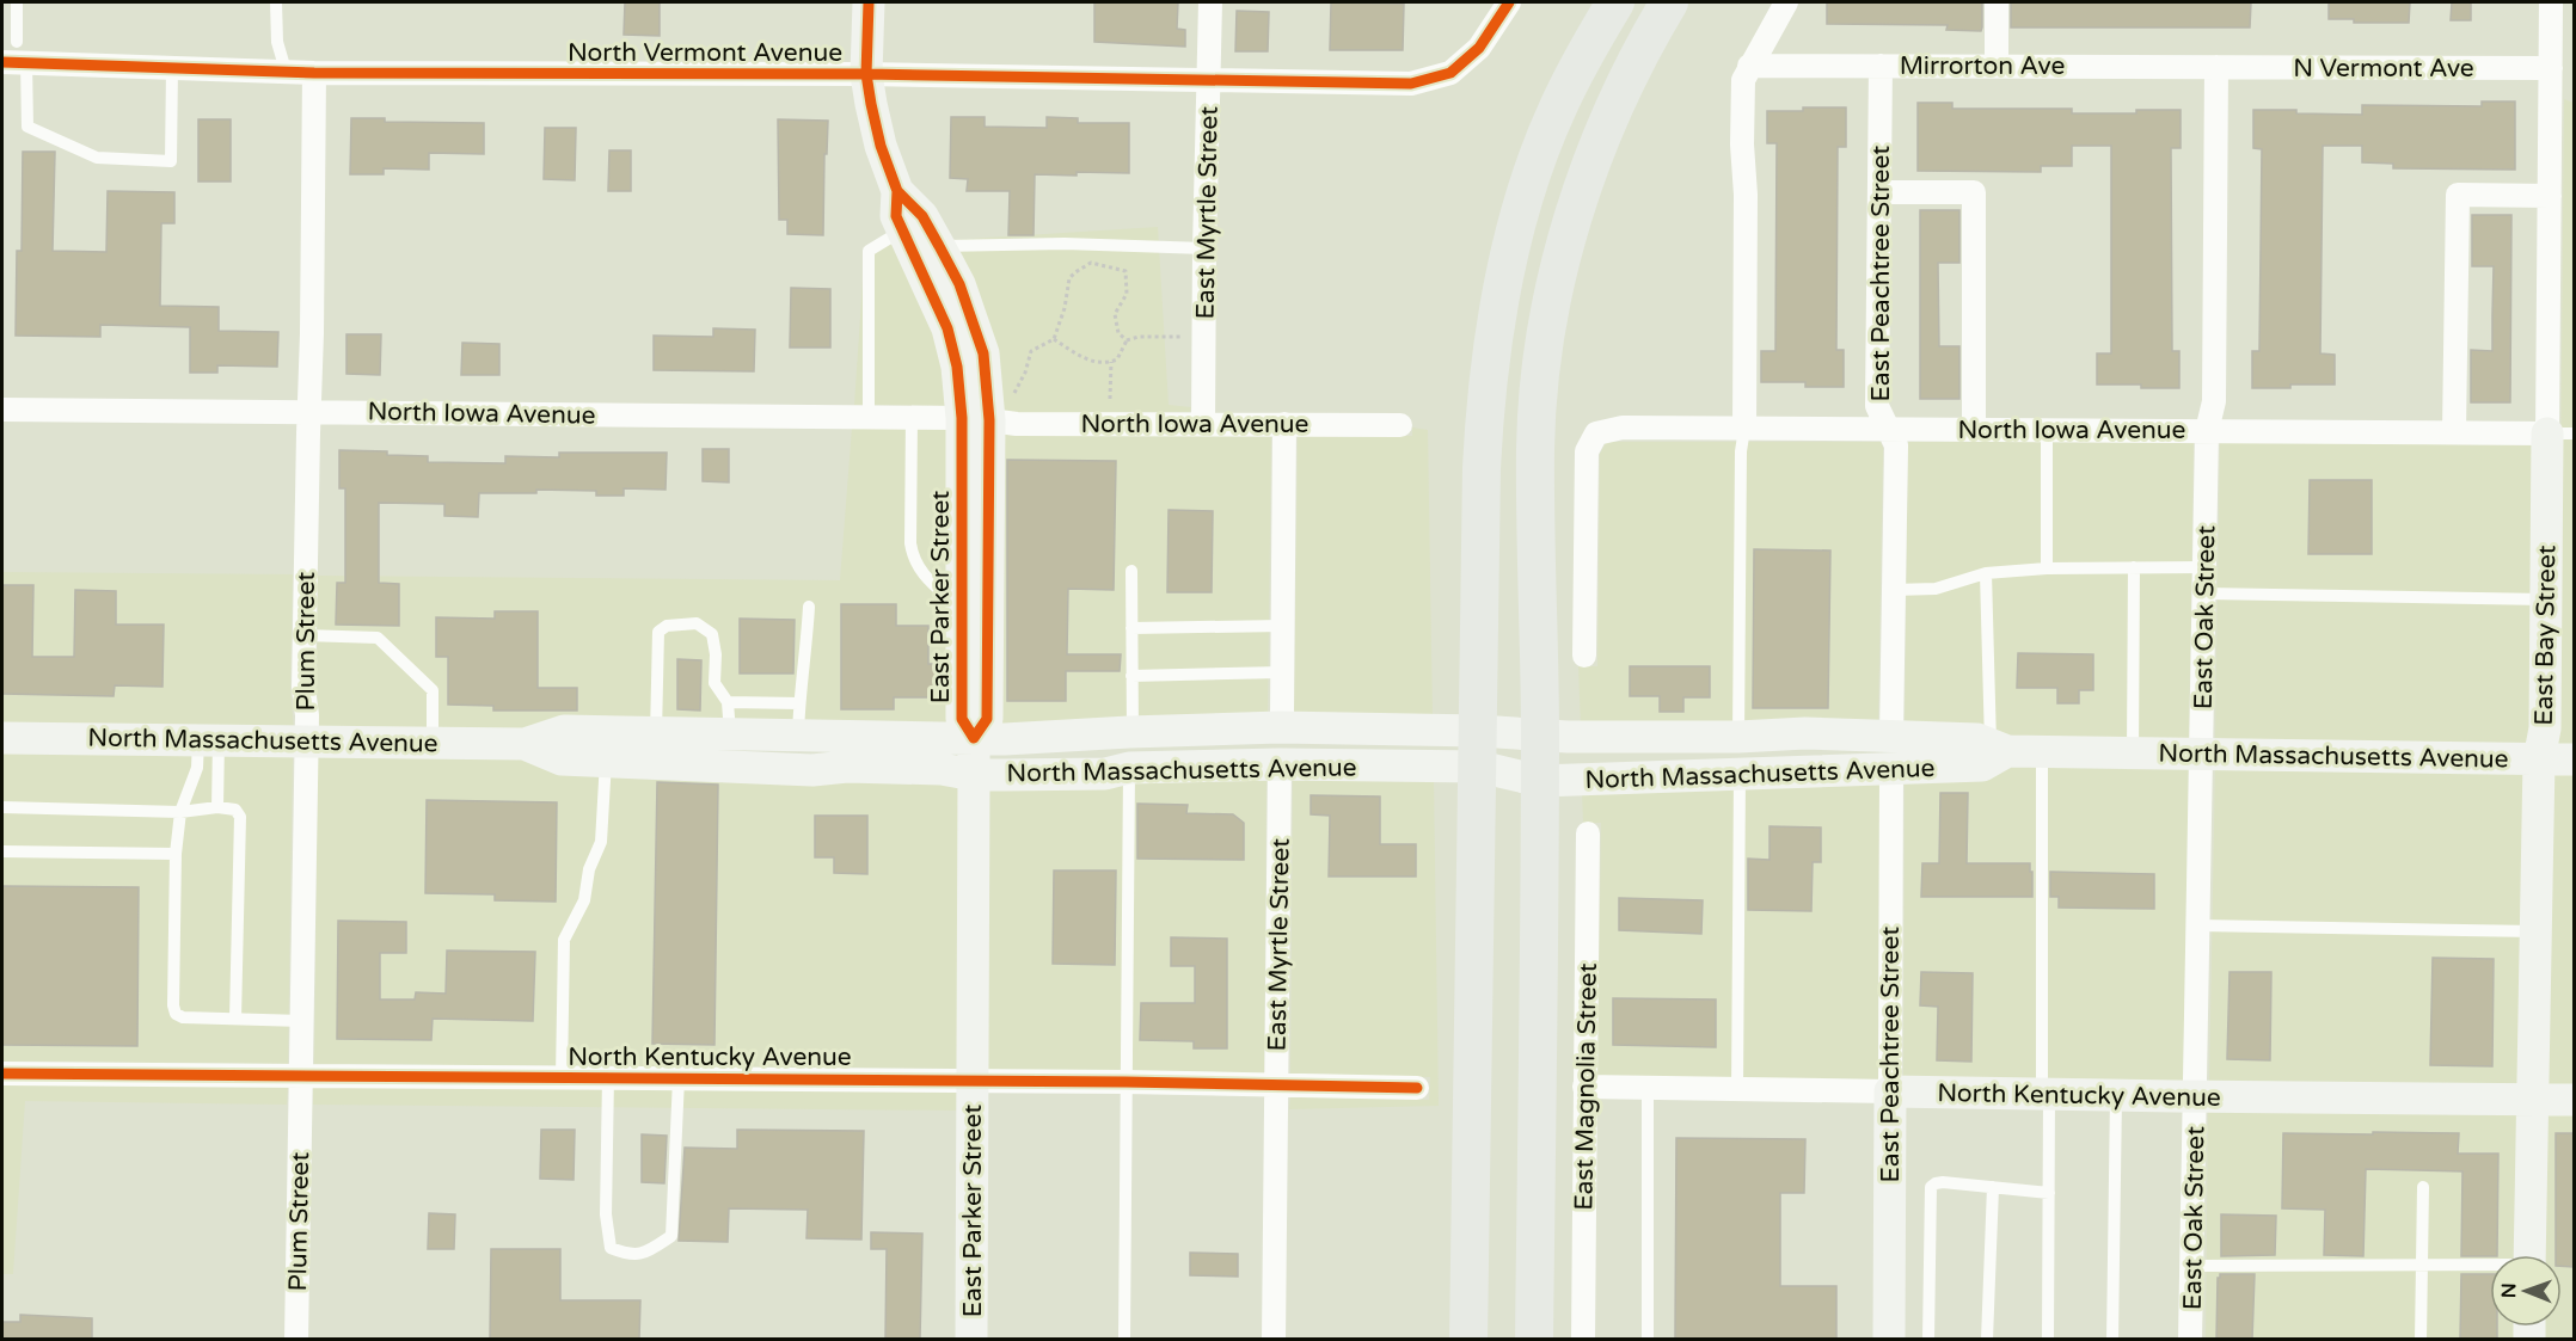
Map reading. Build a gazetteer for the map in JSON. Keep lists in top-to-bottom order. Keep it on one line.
{"streets":{"main road":["East Peachtree Street","East Parker Street","East Bay Street","North Massachusetts Avenue","North Kentucky Avenue"],"street":["North Vermont Avenue","Mirrorton Ave","N Vermont Ave","East Myrtle Street","North Iowa Avenue","East Oak Street","Plum Street","East Magnolia Street"]},"crossings":[["North Vermont Avenue","East Myrtle Street"],["North Vermont Avenue","East Parker Street"],["North Vermont Avenue","Plum Street"],["Mirrorton Ave","N Vermont Ave"],["Mirrorton Ave","East Peachtree Street"],["Mirrorton Ave","East Oak Street"],["N Vermont Ave","East Oak Street"],["N Vermont Ave","East Bay Street"],["East Myrtle Street","North Iowa Avenue"],["East Myrtle Street","North Massachusetts Avenue"],["East Myrtle Street","North Kentucky Avenue"],["East Peachtree Street","North Iowa Avenue"],["East Peachtree Street","North Massachusetts Avenue"],["East Peachtree Street","North Kentucky Avenue"],["North Iowa Avenue","East Parker Street"],["North Iowa Avenue","East Oak Street"],["North Iowa Avenue","East Bay Street"],["North Iowa Avenue","Plum Street"],["East Parker Street","North Massachusetts Avenue"],["East Parker Street","North Kentucky Avenue"],["East Oak Street","North Massachusetts Avenue"],["East Oak Street","North Kentucky Avenue"],["East Bay Street","North Massachusetts Avenue"],["East Bay Street","North Kentucky Avenue"],["Plum Street","North Massachusetts Avenue"],["Plum Street","North Kentucky Avenue"],["North Kentucky Avenue","East Magnolia Street"]],"north":"left"}
